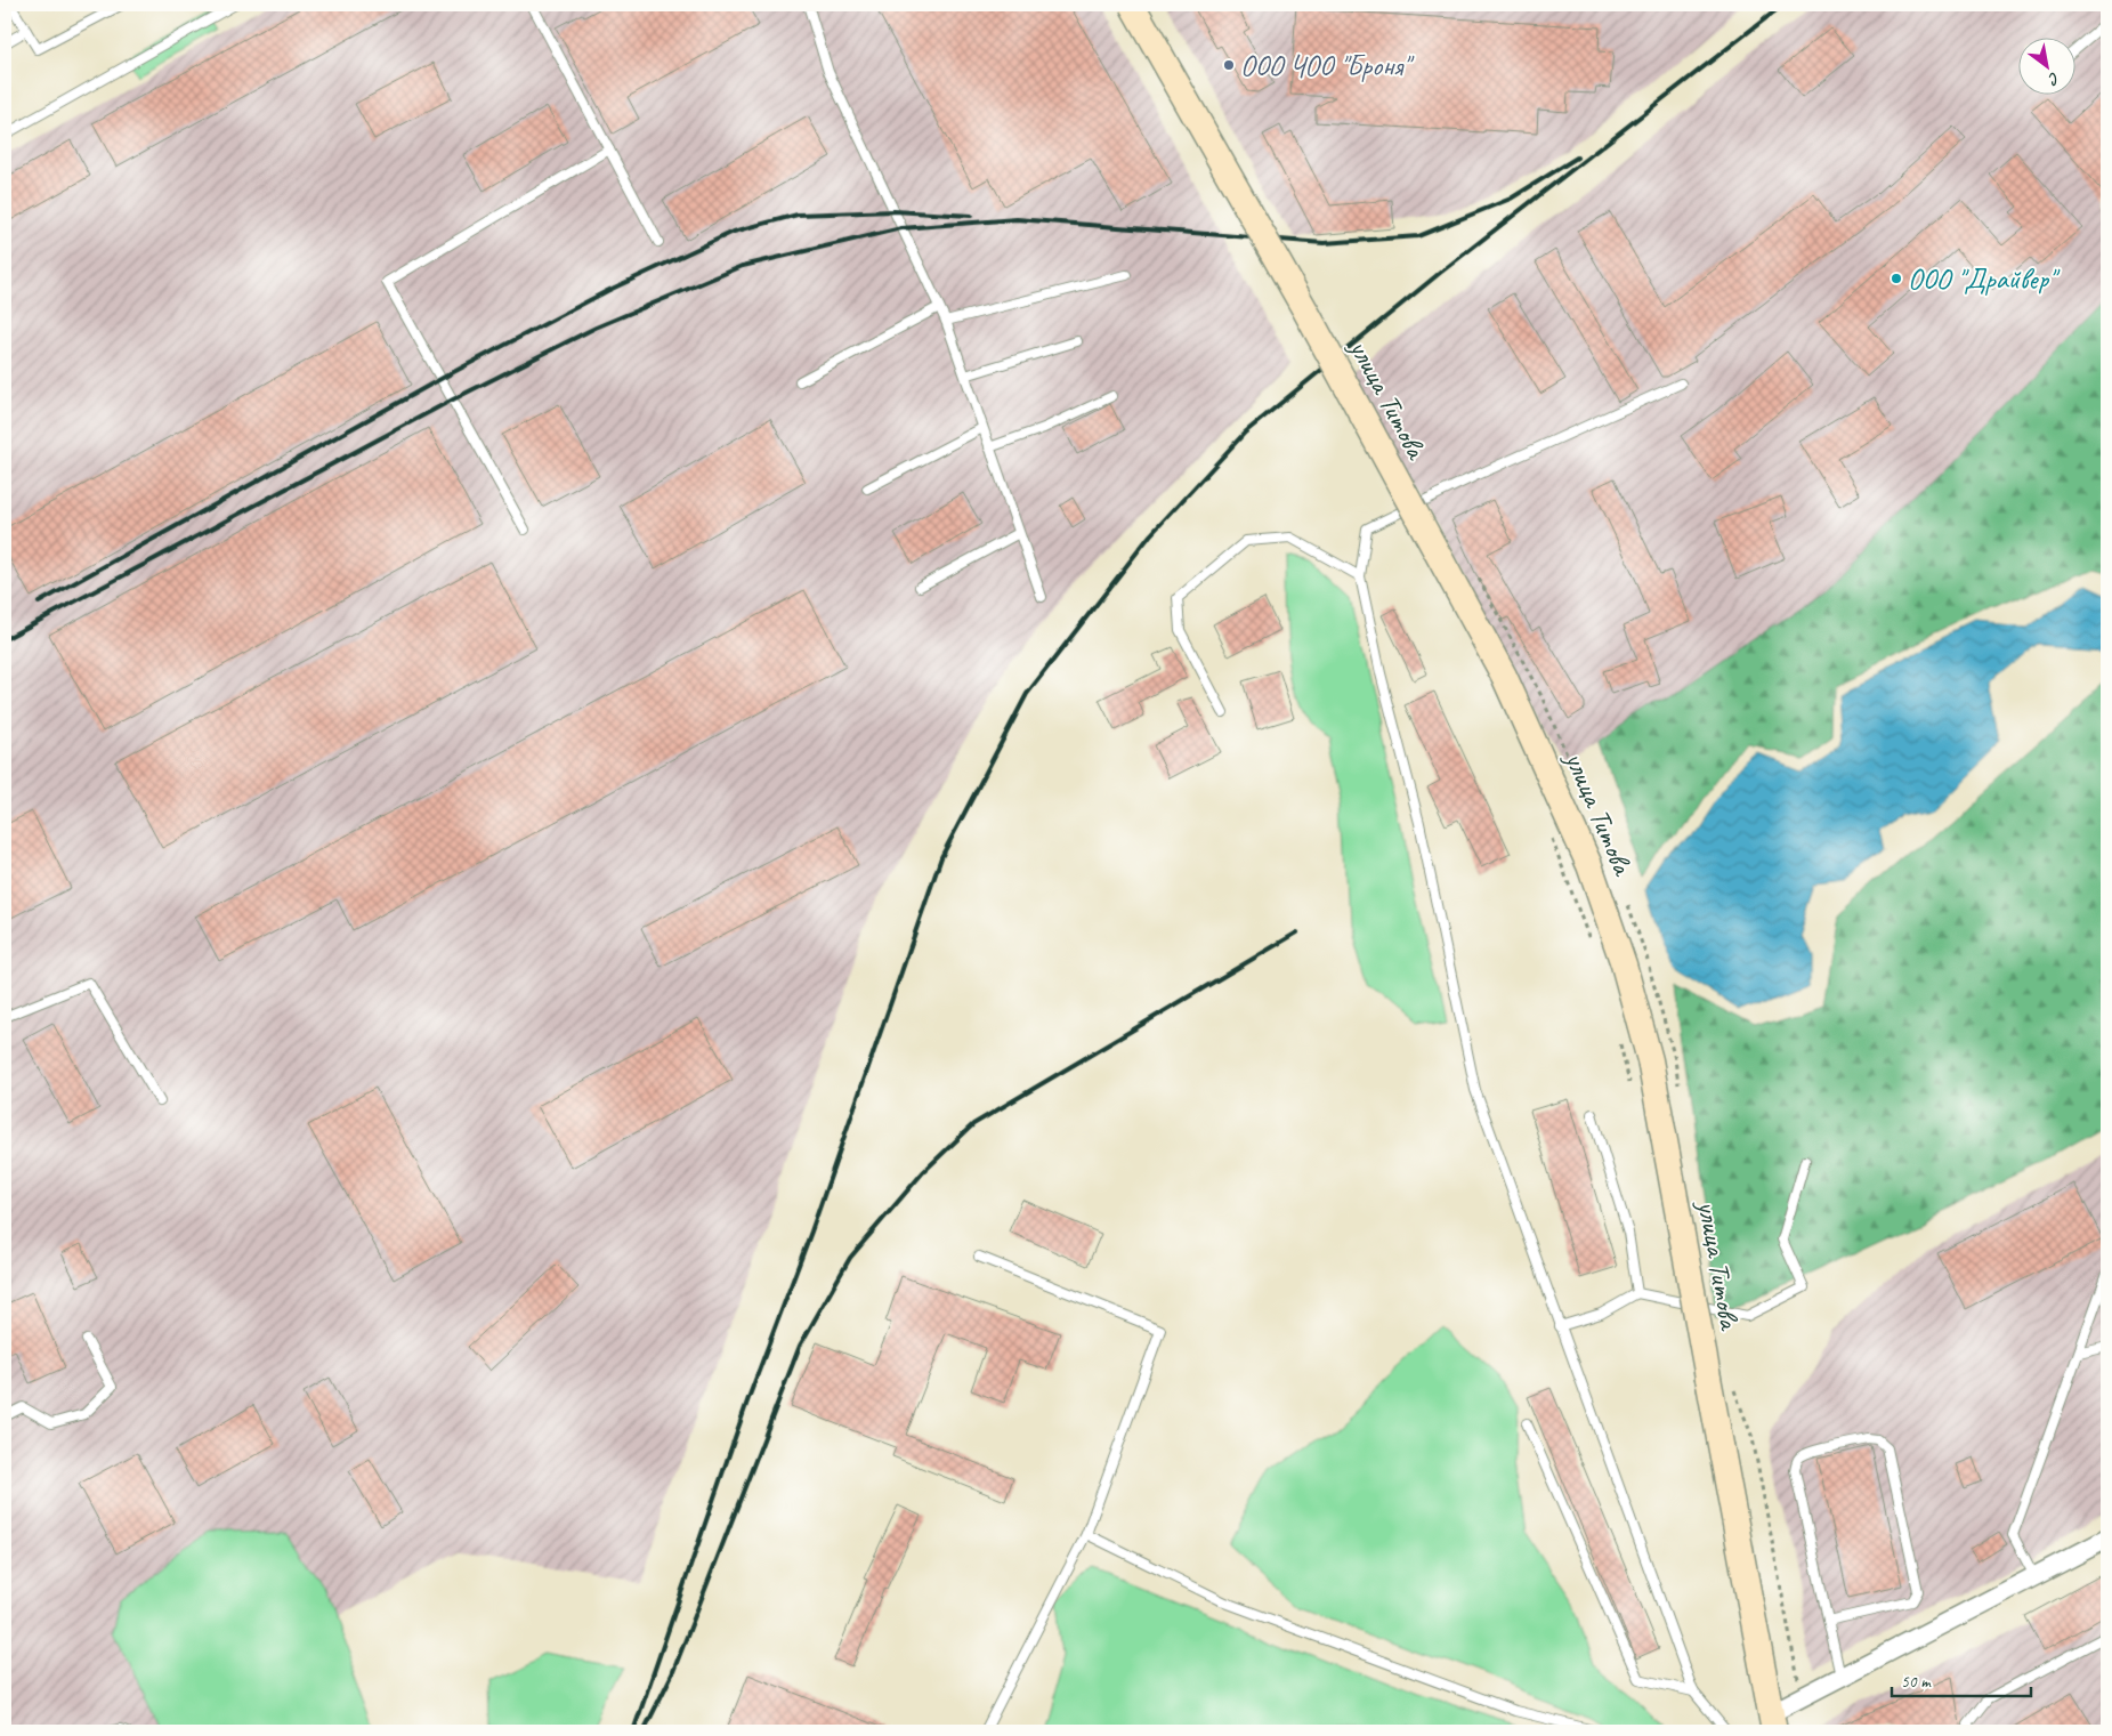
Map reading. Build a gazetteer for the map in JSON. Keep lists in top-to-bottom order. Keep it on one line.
{"streets":{"main road":["улица Титова"]},"places":["ООО ЧОО \"Броня\"","ООО \"Драйвер\""],"scale_bar":"50 m","north":"bottom right"}
